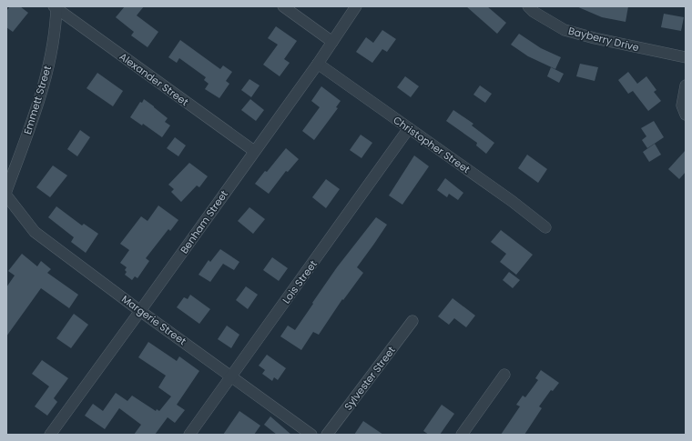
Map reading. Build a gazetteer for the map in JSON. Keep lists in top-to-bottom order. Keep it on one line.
{"streets":{"street":["Bayberry Drive","Alexander Street","Emmett Street","Christopher Street","Benham Street","Lois Street","Margerie Street","Sylvester Street"]},"crossings":[["Alexander Street","Emmett Street"],["Alexander Street","Benham Street"],["Christopher Street","Benham Street"],["Christopher Street","Lois Street"],["Benham Street","Margerie Street"],["Lois Street","Margerie Street"]]}
